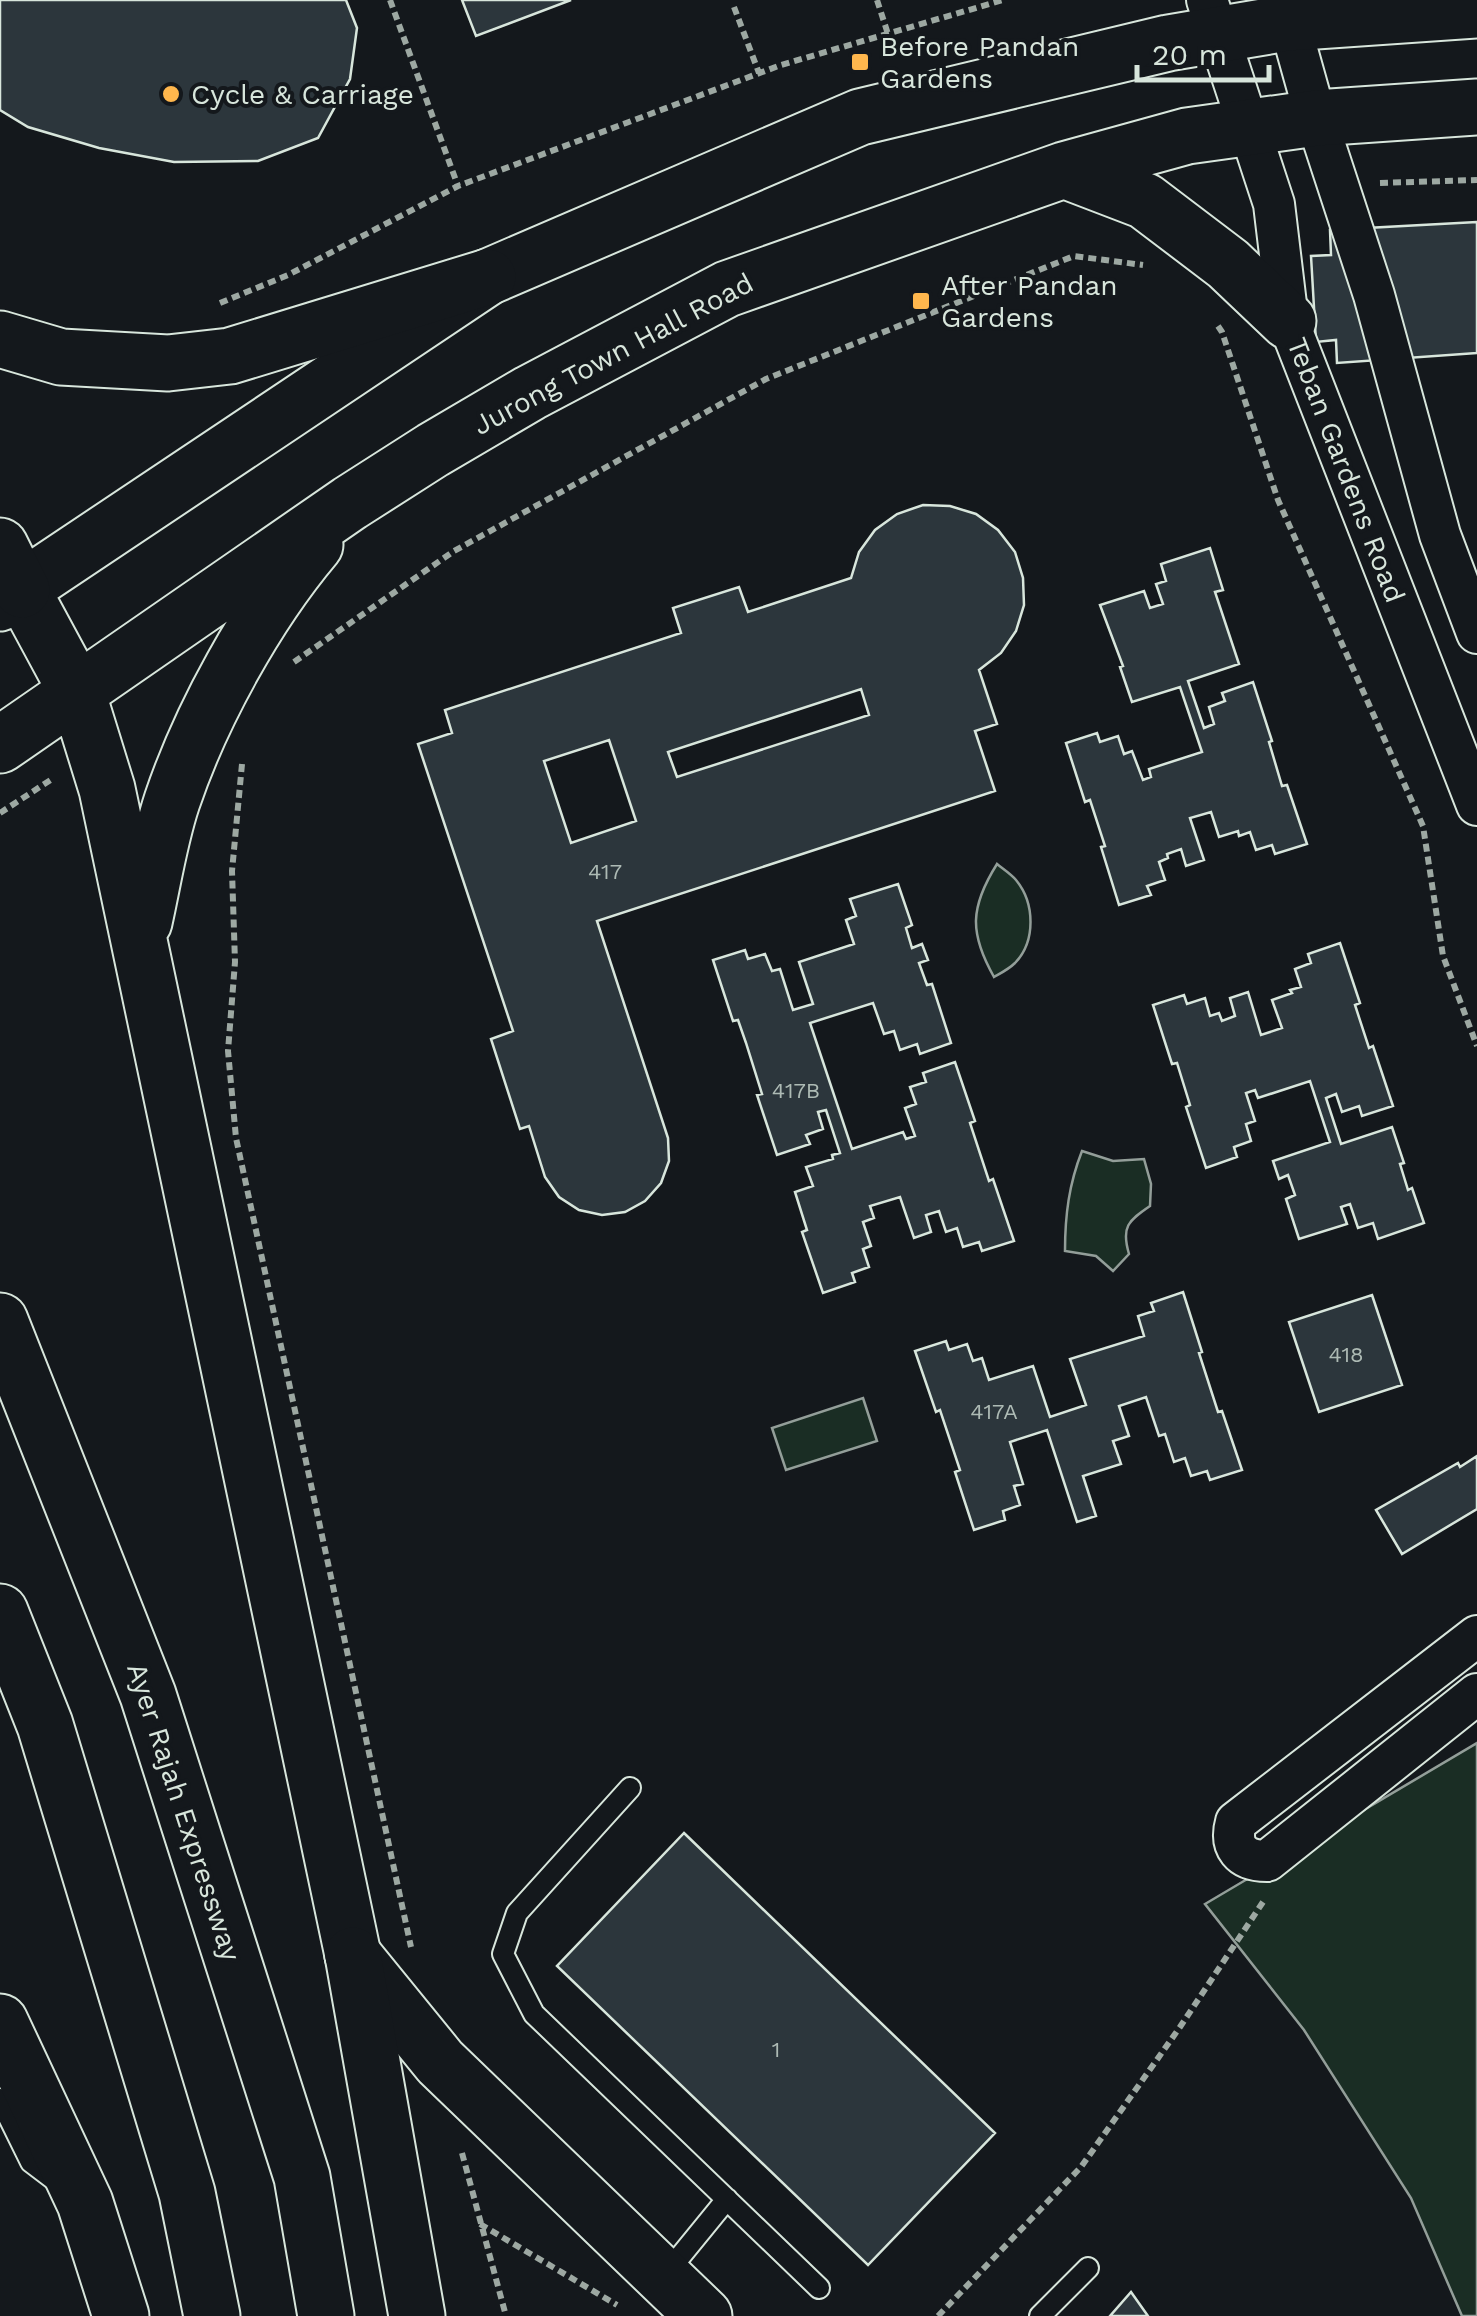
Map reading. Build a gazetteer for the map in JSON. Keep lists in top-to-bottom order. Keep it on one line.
{"streets":{"main road":["Jurong Town Hall Road","Ayer Rajah Expressway"],"street":["Teban Gardens Road"]},"crossings":[["Jurong Town Hall Road","Teban Gardens Road"]],"places":{"transit":["Before Pandan Gardens","After Pandan Gardens"],"other":["Cycle & Carriage"]},"house_numbers":["417","417B","418","417A","1"],"scale_bar":"20 m"}
